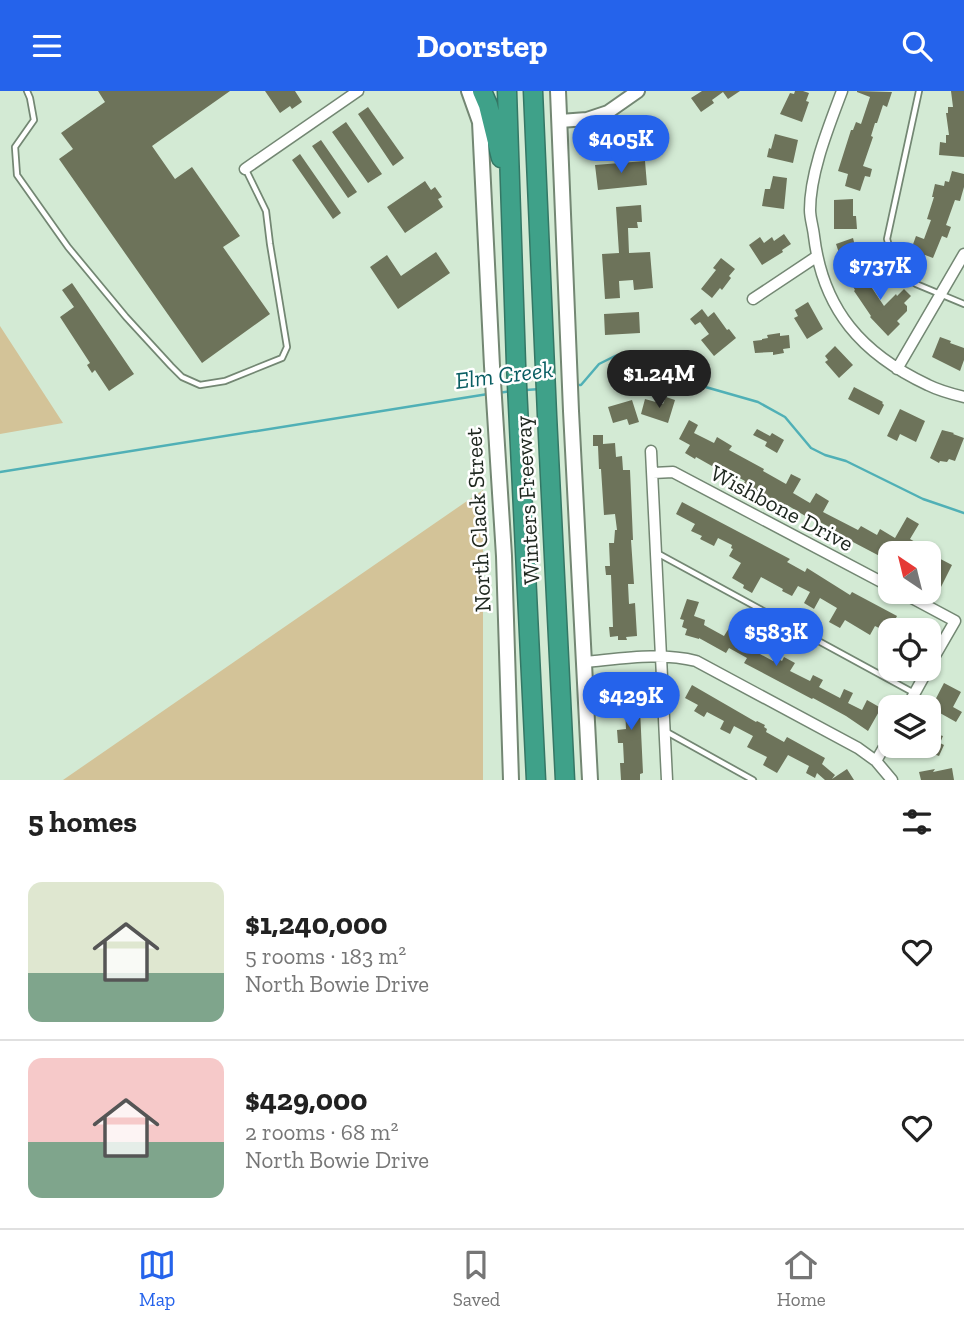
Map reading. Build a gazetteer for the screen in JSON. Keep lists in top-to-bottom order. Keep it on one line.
{"streets":{"highway":["Winters Freeway"],"main road":["North Clack Street"],"street":["Wishbone Drive"]},"water":["Elm Creek"],"north":"top left","page":{"header":"Doorstep","price":["$405K","$737K","$1.24M","$583K","$429K"],"heading":"5 homes","list":[{"name":"$1,240,000","note":"5 rooms · 183 m² · North Bowie Drive"},{"name":"$429,000","note":"2 rooms · 68 m² · North Bowie Drive"}],"tabs":["Map","Saved","Home"]}}
